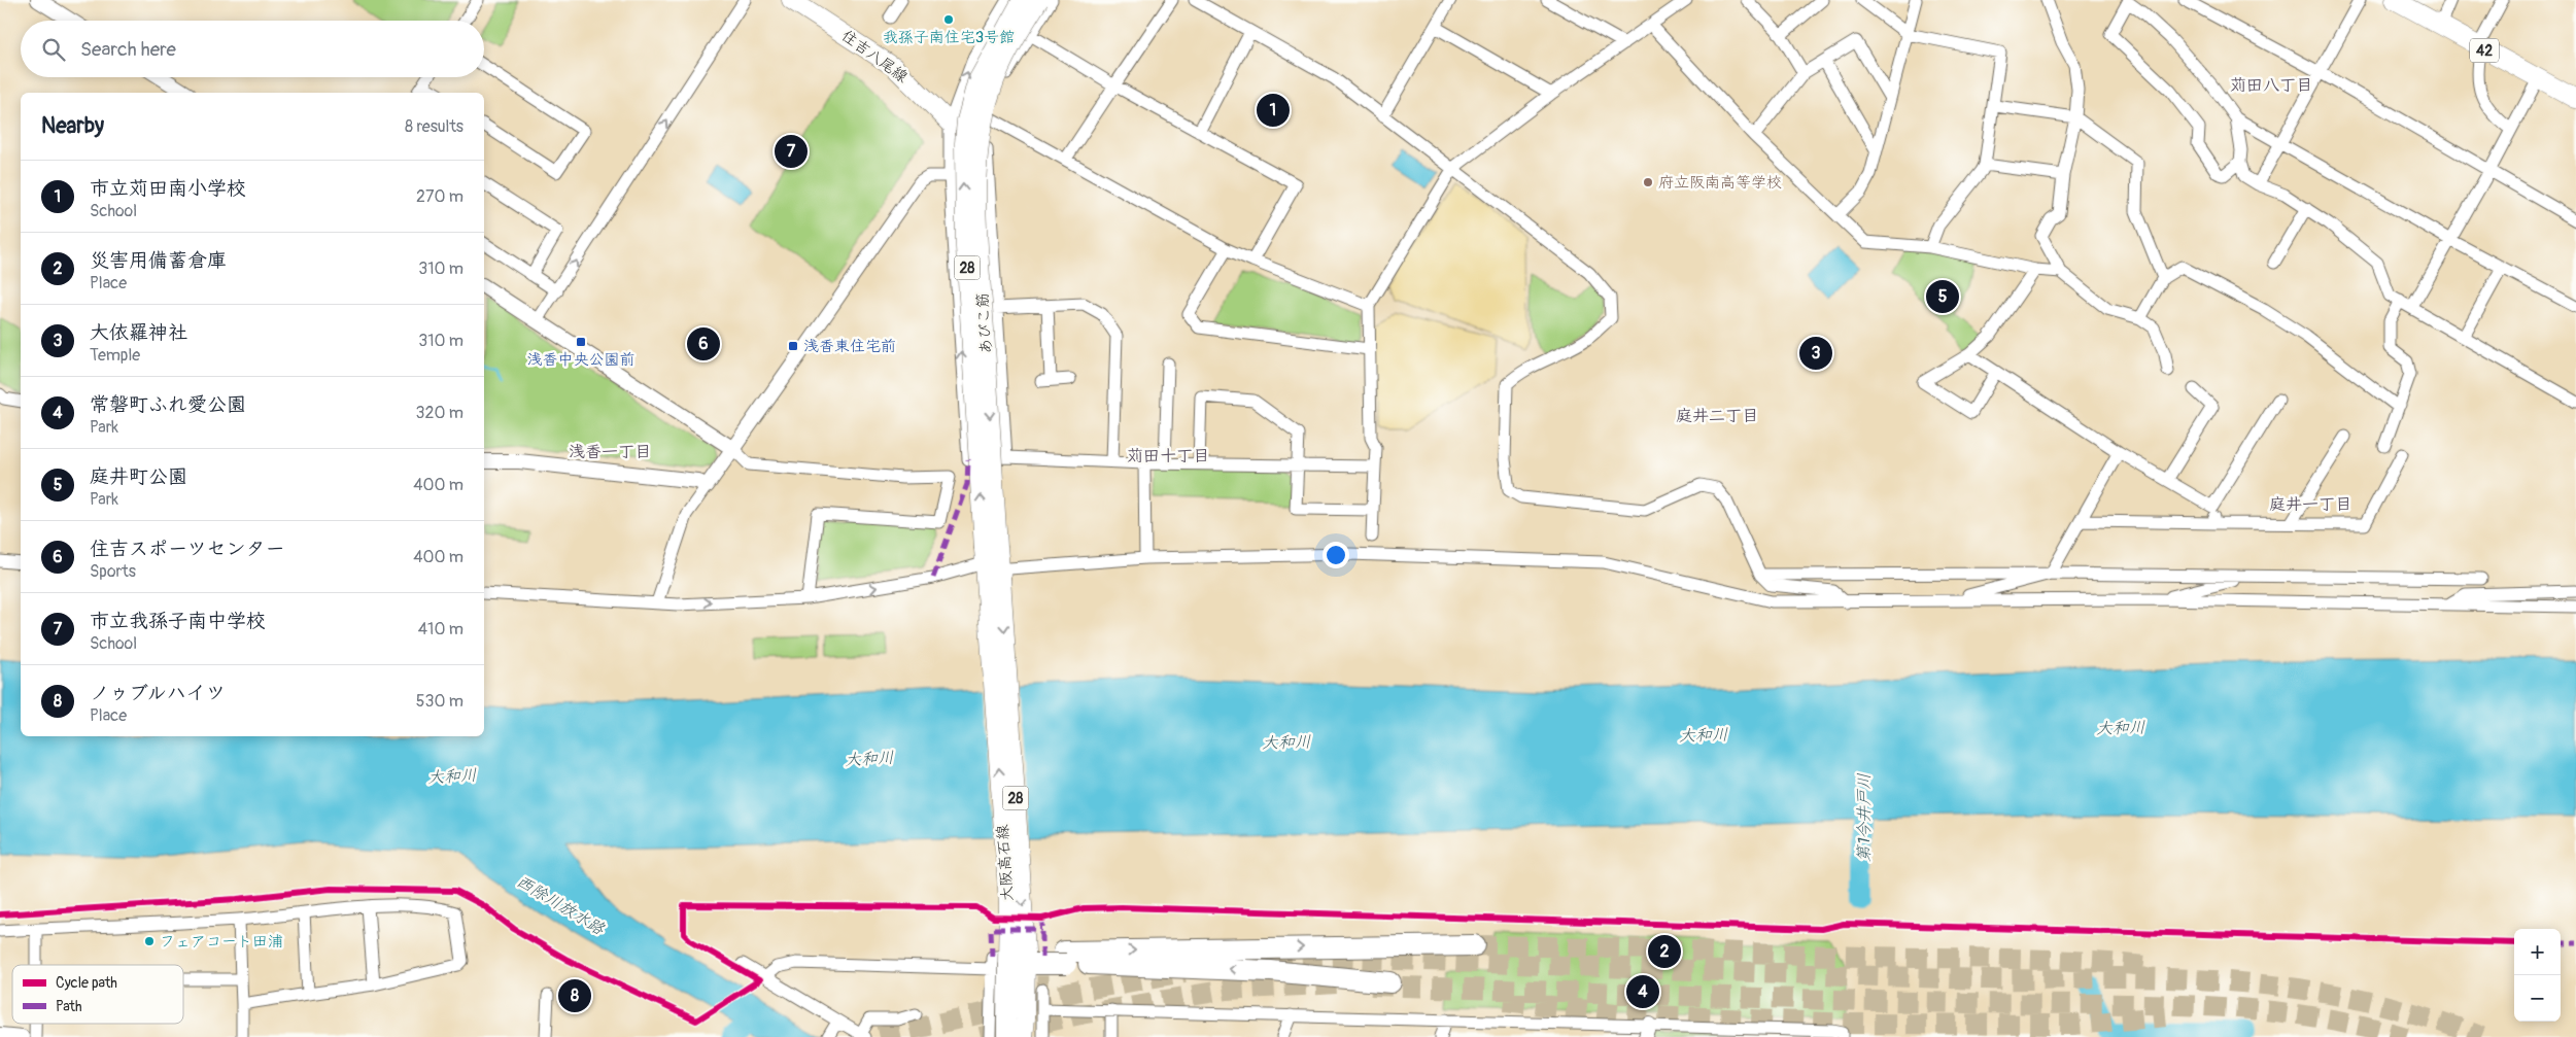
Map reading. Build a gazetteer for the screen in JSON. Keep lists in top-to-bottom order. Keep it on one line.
{"streets":{"main road":["42","住吉八尾線","28","あびこ筋","大阪高石線"]},"crossings":[["あびこ筋","大阪高石線"]],"districts":["苅田八丁目","庭井二丁目","浅香一丁目","苅田十丁目","庭井一丁目"],"water":["大和川","第1今井戸川","西除川放水路"],"places":{"other":["我孫子南住宅3号館","府立阪南高等学校","フェアコート田浦"],"transit":["浅香中央公園前","浅香東住宅前"]},"legend":["Cycle path","Path"],"page":{"search":"Search here","pins":["1","7","5","6","3","2","4","8"],"heading":["Nearby","8 results"],"list":[{"mark":"1","name":"市立苅田南小学校","note":"School","value":"270 m"},{"mark":"2","name":"災害用備蓄倉庫","note":"Place","value":"310 m"},{"mark":"3","name":"大依羅神社","note":"Temple","value":"310 m"},{"mark":"4","name":"常磐町ふれ愛公園","note":"Park","value":"320 m"},{"mark":"5","name":"庭井町公園","note":"Park","value":"400 m"},{"mark":"6","name":"住吉スポーツセンター","note":"Sports","value":"400 m"},{"mark":"7","name":"市立我孫子南中学校","note":"School","value":"410 m"},{"mark":"8","name":"ノゥブルハイツ","note":"Place","value":"530 m"}],"map_buttons":["+","−"]}}
